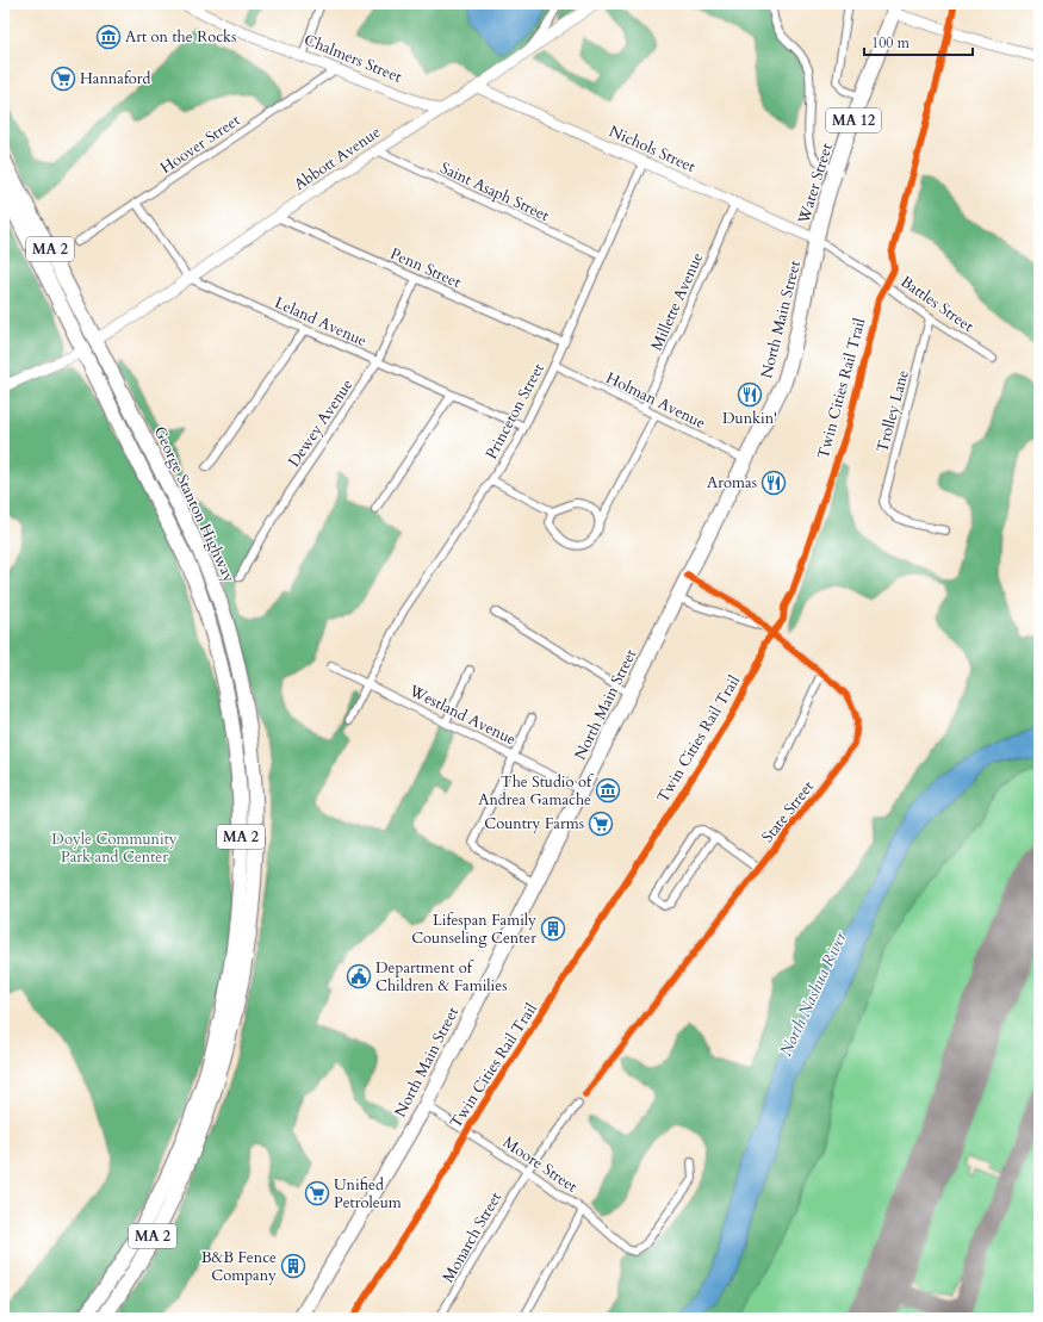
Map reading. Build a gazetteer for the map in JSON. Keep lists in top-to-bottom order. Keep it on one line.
{"streets":{"highway":["MA 12","Water Street","MA 2","North Main Street","George Stanton Highway"],"main road":["Chalmers Street","Nichols Street","Abbott Avenue"],"street":["Hoover Street","Saint Asaph Street","Penn Street","Millette Avenue","Battles Street","Leland Avenue","Holman Avenue","Princeton Street","Trolley Lane","Dewey Avenue","Westland Avenue","State Street","Moore Street","Monarch Street"],"cycle path":["Twin Cities Rail Trail"]},"crossings":[["Chalmers Street","Hoover Street"],["Chalmers Street","Abbott Avenue"],["Nichols Street","Abbott Avenue"],["Nichols Street","Water Street"],["Nichols Street","Millette Avenue"],["Nichols Street","Battles Street"],["Nichols Street","North Main Street"],["Nichols Street","Princeton Street"],["Abbott Avenue","Saint Asaph Street"],["Abbott Avenue","Penn Street"],["Abbott Avenue","Leland Avenue"],["Abbott Avenue","George Stanton Highway"],["Water Street","Battles Street"],["Water Street","North Main Street"],["Saint Asaph Street","Princeton Street"],["Penn Street","Princeton Street"],["Penn Street","Dewey Avenue"],["Millette Avenue","Holman Avenue"],["Battles Street","North Main Street"],["Battles Street","Trolley Lane"],["North Main Street","Holman Avenue"],["North Main Street","Westland Avenue"],["North Main Street","State Street"],["North Main Street","Moore Street"],["Leland Avenue","Princeton Street"],["Leland Avenue","Dewey Avenue"],["Holman Avenue","Princeton Street"],["Princeton Street","Westland Avenue"],["Moore Street","Monarch Street"]],"water":["North Nashua River"],"parks":["Doyle Community Park and Center"],"places":{"museum":["Art on the Rocks","The Studio of Andrea Gamache"],"supermarket":["Hannaford","Country Farms","Unified Petroleum"],"restaurant":["Dunkin'","Aromas"],"building":["Lifespan Family Counseling Center","B&B Fence Company"],"public building":["Department of Children & Families"]},"scale_bar":"100 m"}
